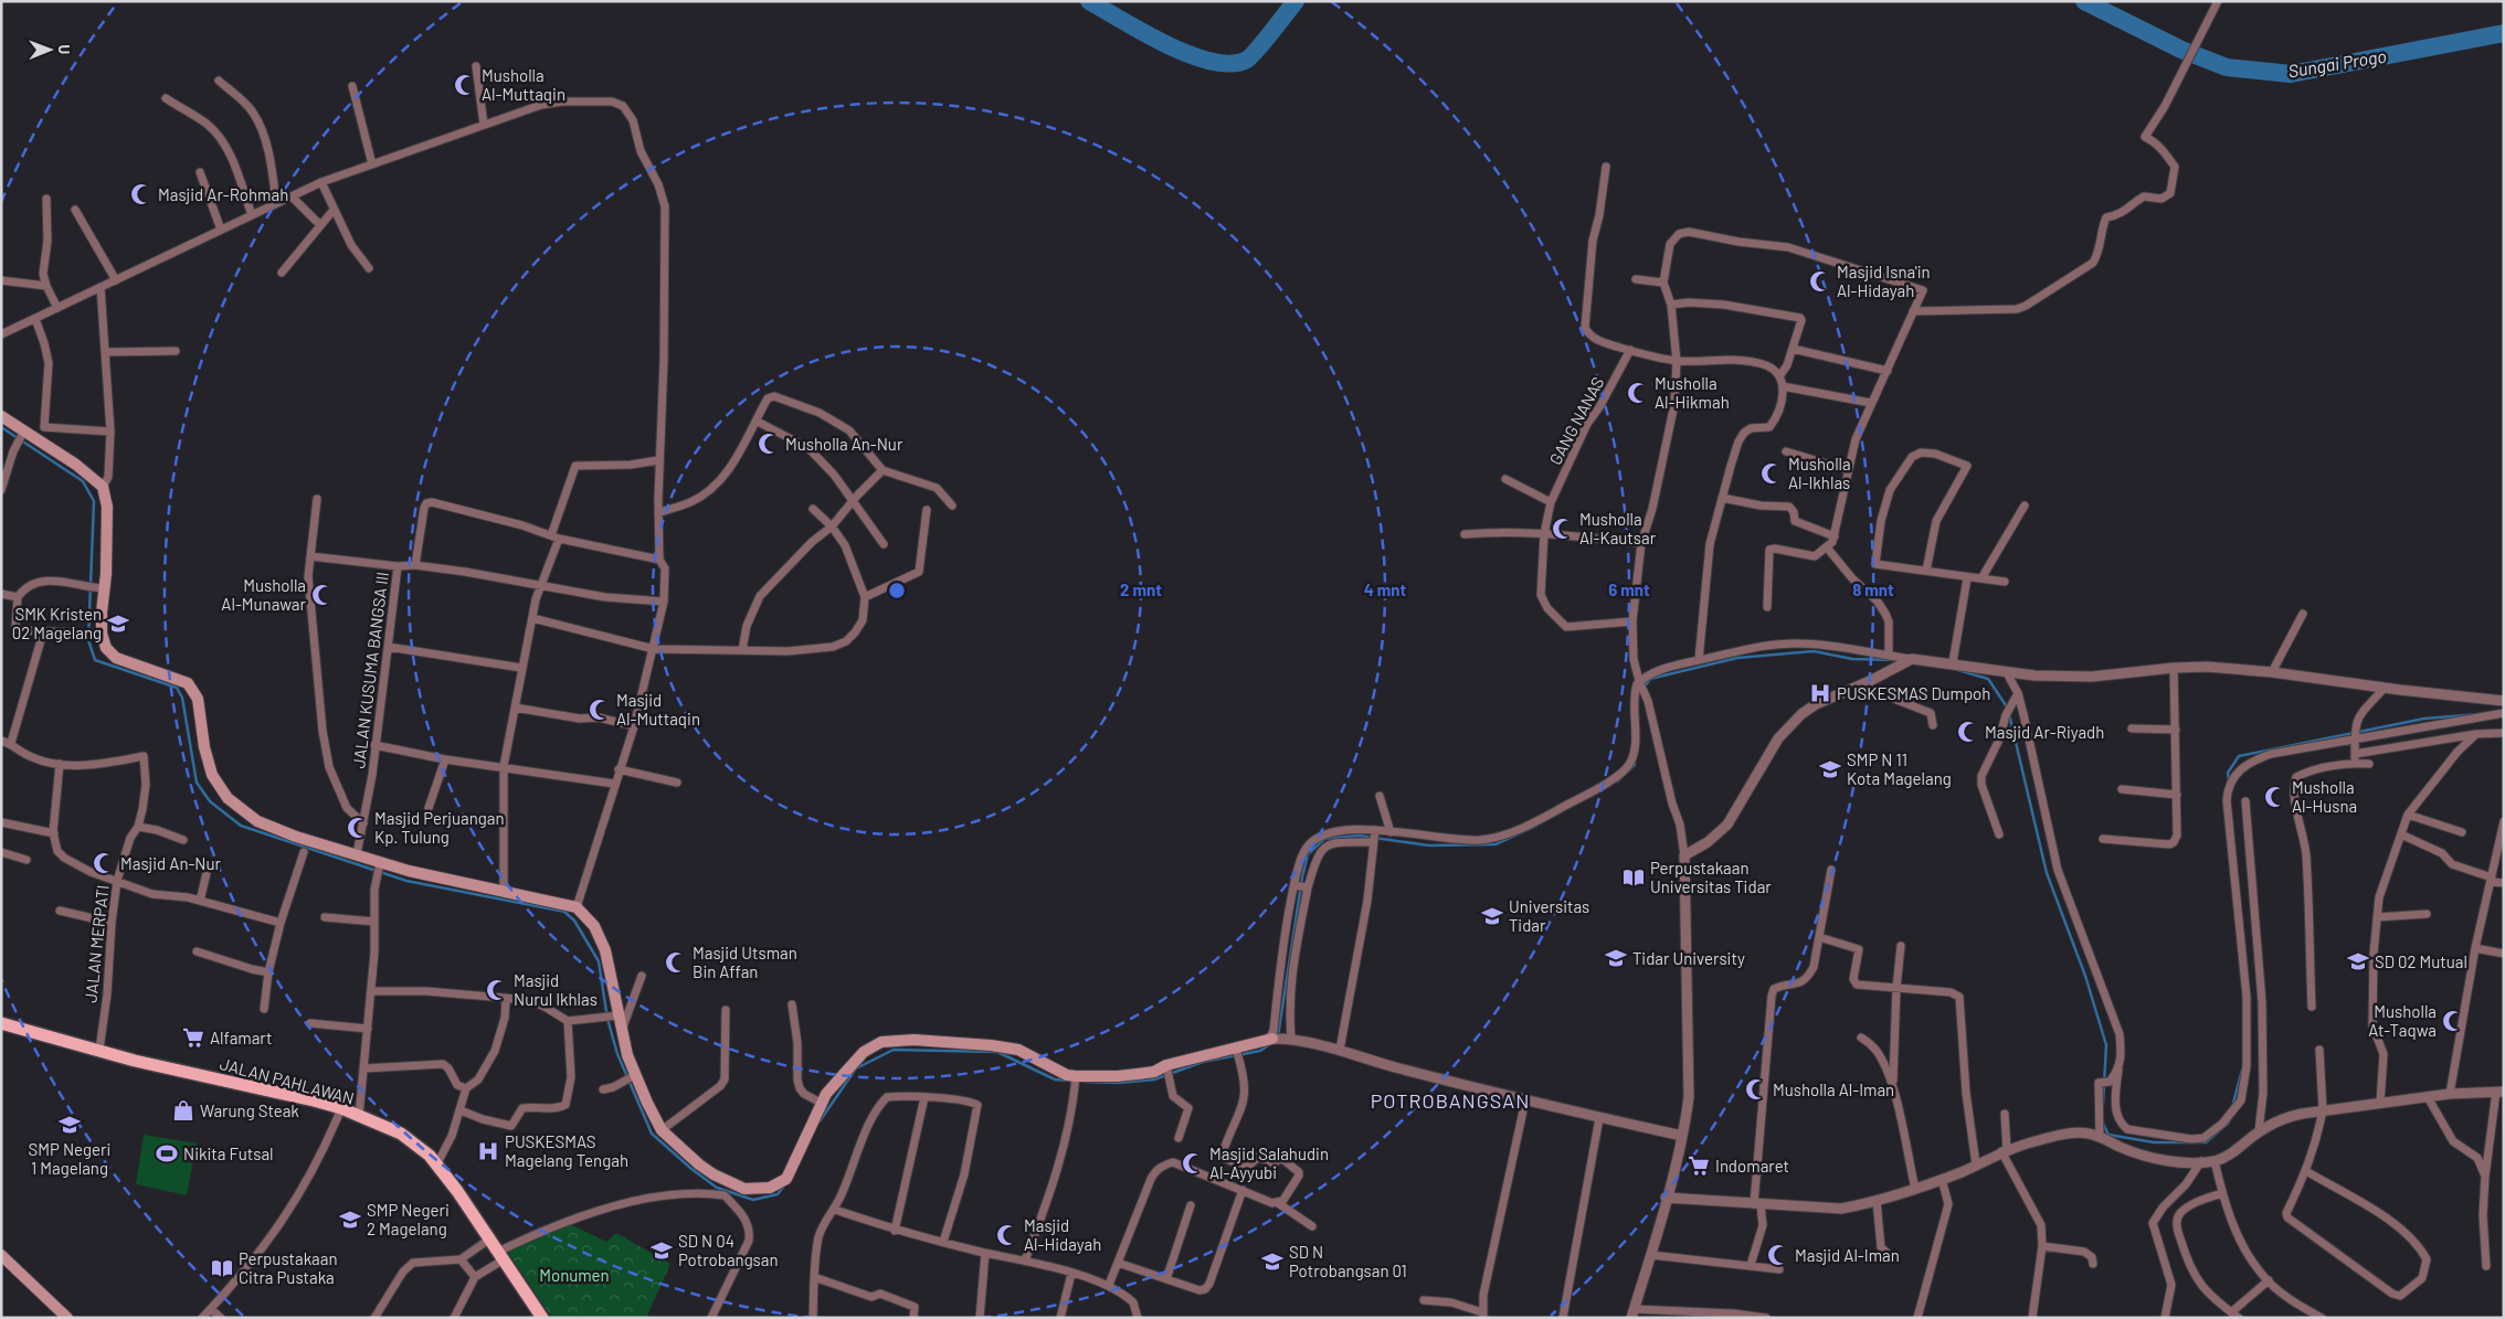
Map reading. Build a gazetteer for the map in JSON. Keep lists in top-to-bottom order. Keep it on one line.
{"streets":{"main road":["JALAN PAHLAWAN"],"street":["GANG NANAS","JALAN KUSUMA BANGSA III","JALAN MERPATI"]},"crossings":[["JALAN MERPATI","JALAN PAHLAWAN"]],"districts":["POTROBANGSAN"],"water":["Sungai Progo"],"parks":["Monumen"],"places":{"mosque":["Musholla Al-Muttaqin","Masjid Ar-Rohmah","Masjid Isna'in Al-Hidayah","Musholla Al-Hikmah","Musholla An-Nur","Musholla Al-Ikhlas","Musholla Al-Kautsar","Musholla Al-Munawar","Masjid Al-Muttaqin","Masjid Ar-Riyadh","Musholla Al-Husna","Masjid Perjuangan Kp. Tulung","Masjid An-Nur","Masjid Utsman Bin Affan","Masjid Nurul Ikhlas","Musholla At-Taqwa","Musholla Al-Iman","Masjid Salahudin Al-Ayyubi","Masjid Al-Hidayah","Masjid Al-Iman"],"school or university":["SMK Kristen 02 Magelang","SMP N 11 Kota Magelang","Universitas Tidar","Tidar University","SD 02 Mutual","SMP Negeri 1 Magelang","SMP Negeri 2 Magelang","SD N 04 Potrobangsan","SD N Potrobangsan 01"],"hospital":["PUSKESMAS Dumpoh","PUSKESMAS Magelang Tengah"],"library":["Perpustakaan Universitas Tidar","Perpustakaan Citra Pustaka"],"supermarket":["Alfamart","Indomaret"],"shop":["Warung Steak"],"sports":["Nikita Futsal"]},"north":"right","rings":["2 mnt","4 mnt","6 mnt","8 mnt"]}
